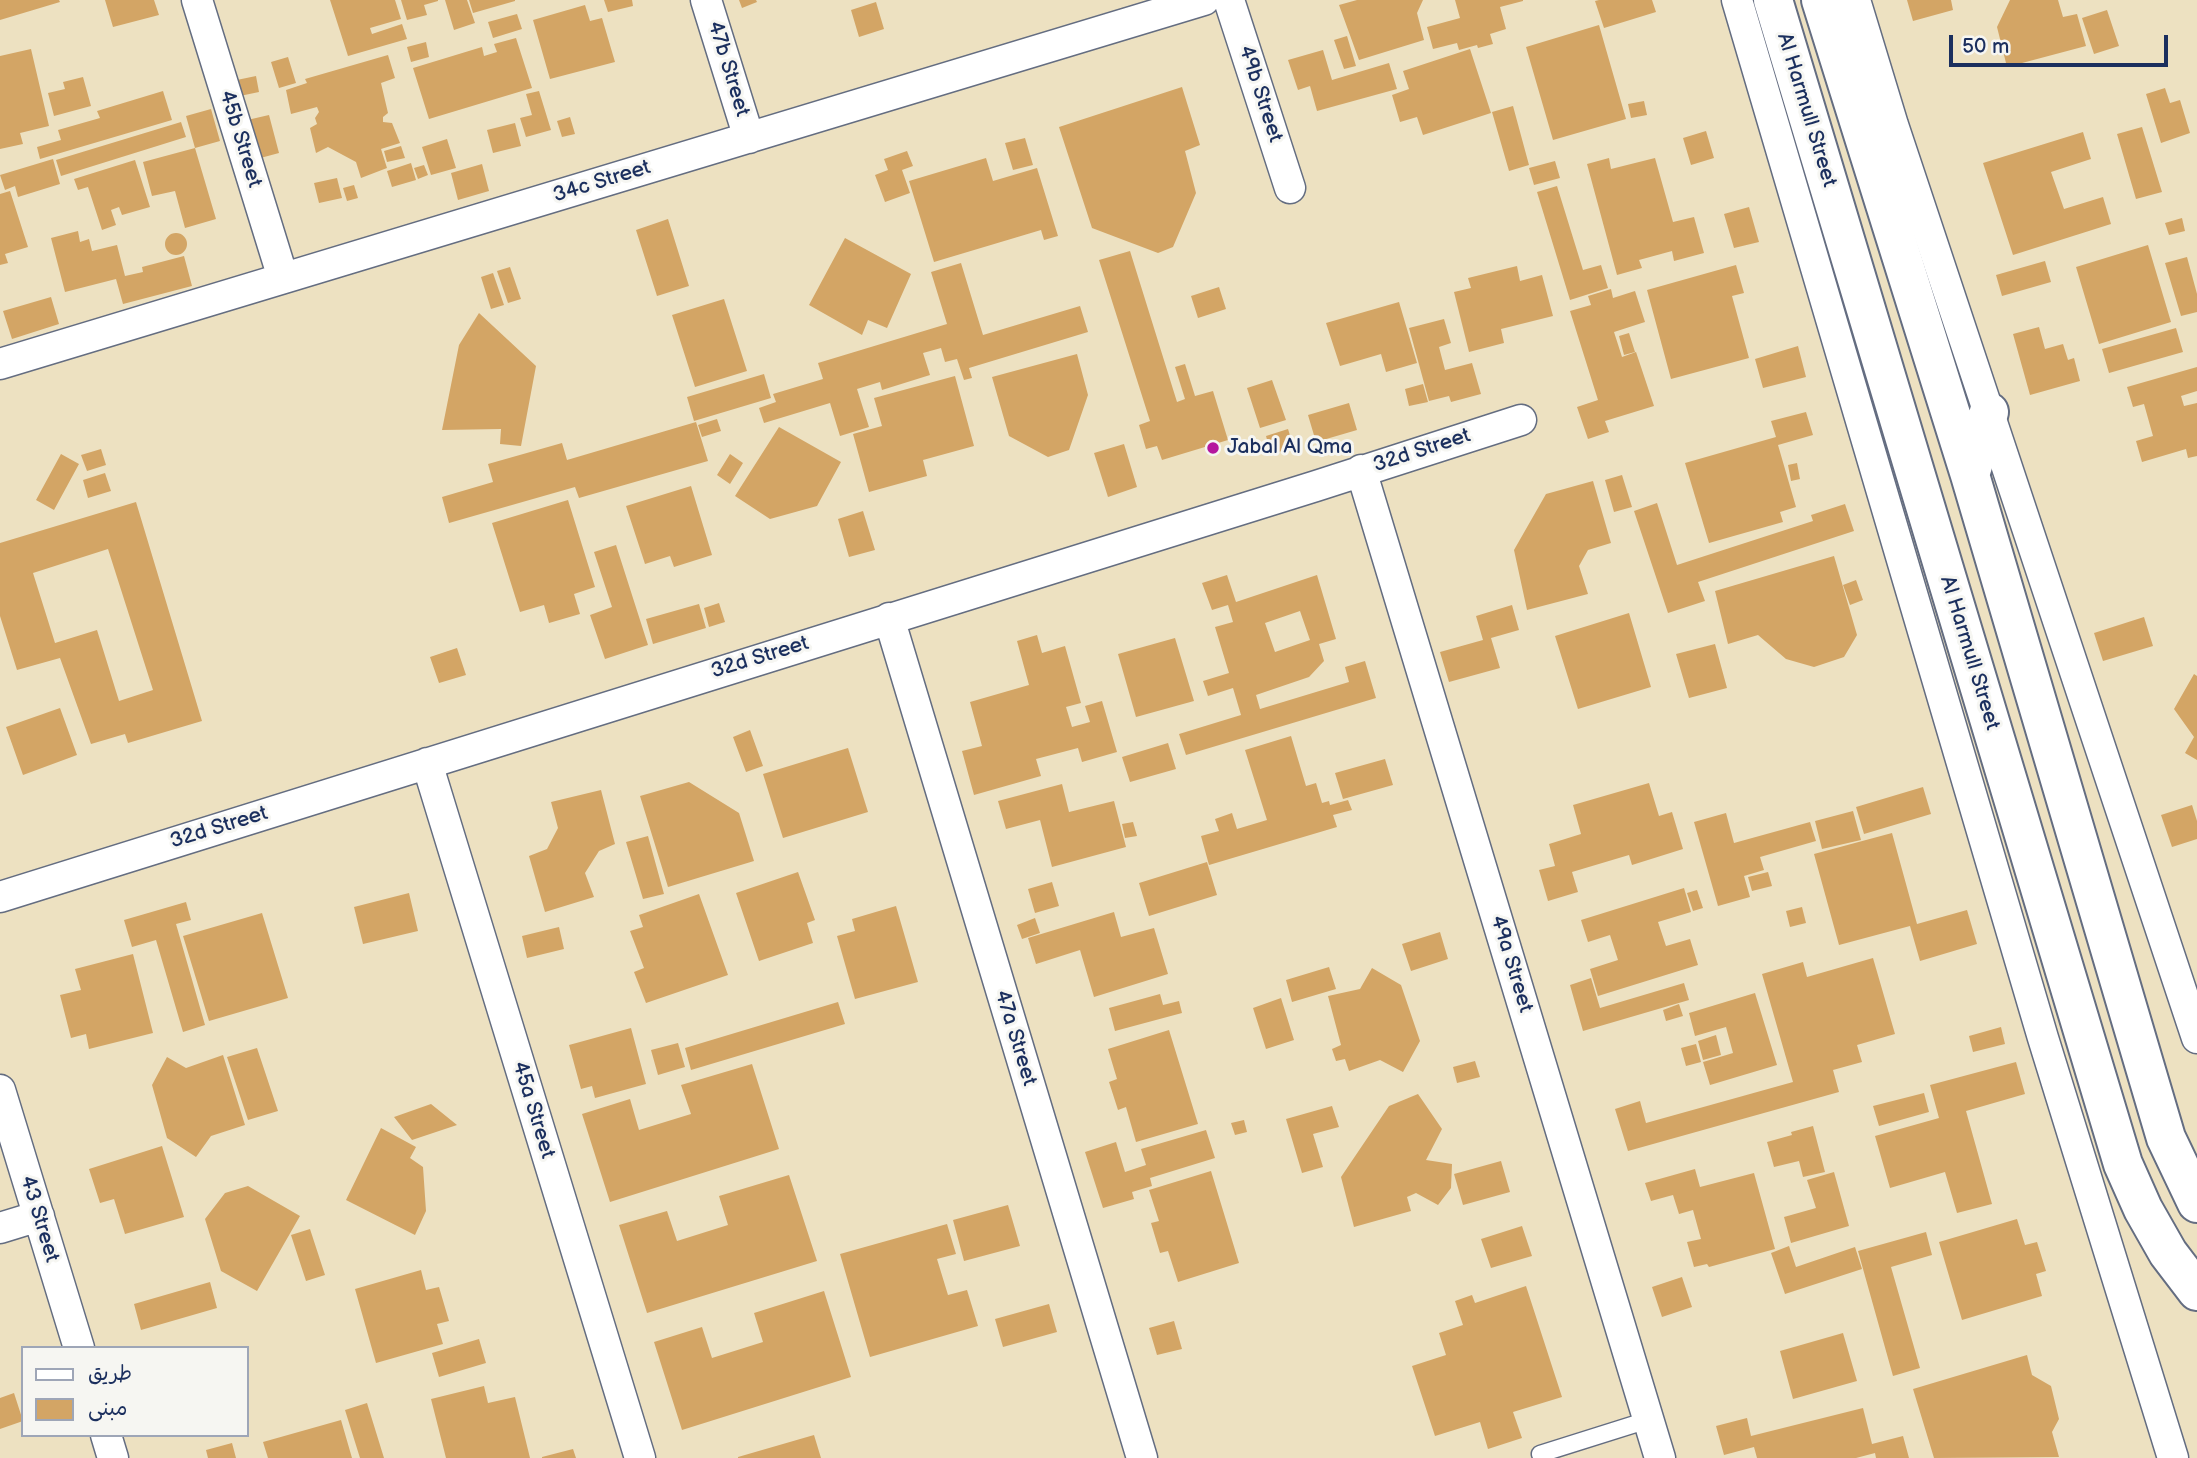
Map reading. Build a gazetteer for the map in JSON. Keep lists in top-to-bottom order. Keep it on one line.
{"streets":{"street":["47b Street","49b Street","Al Harmull Street","45b Street","34c Street","32d Street","49a Street","47a Street","45a Street","43 Street"]},"crossings":[["47b Street","34c Street"],["45b Street","34c Street"],["32d Street","49a Street"],["32d Street","47a Street"],["32d Street","45a Street"]],"places":["Jabal Al Qma"],"legend":["طريق","مبنى"],"scale_bar":"50 m"}
